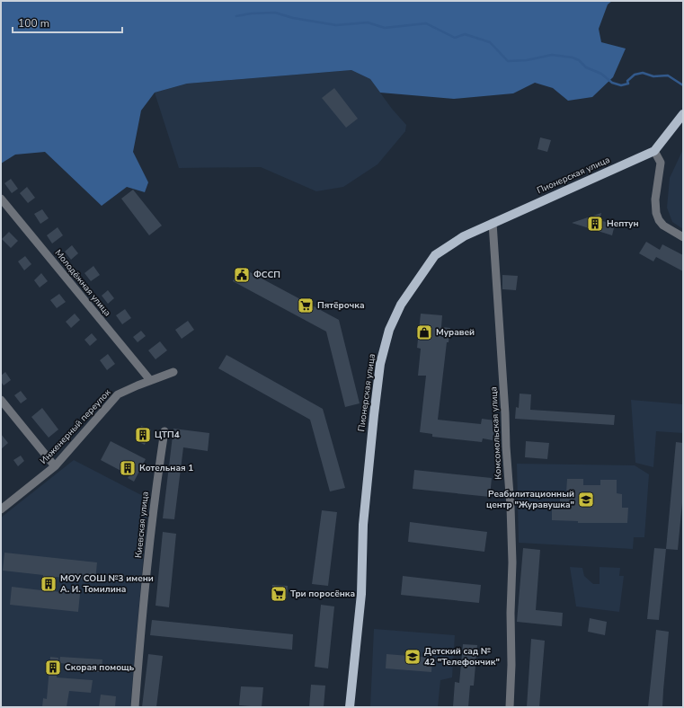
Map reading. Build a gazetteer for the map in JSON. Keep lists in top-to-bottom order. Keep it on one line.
{"streets":{"main road":["Пионерская улица"],"street":["Молодёжная улица","Инженерный переулок","Комсомольская улица","Киевская улица"]},"crossings":[["Пионерская улица","Комсомольская улица"],["Молодёжная улица","Инженерный переулок"]],"places":{"building":["Нептун","ЦТП4","Котельная 1","МОУ СОШ №3 имени А. И. Томилина","Скорая помощь"],"public building":["ФССП"],"supermarket":["Пятёрочка","Три поросёнка"],"shop":["Муравей"],"school or university":["Реабилитационный центр \"Журавушка\"","Детский сад № 42 \"Телефончик\""]},"scale_bar":"100 m"}
